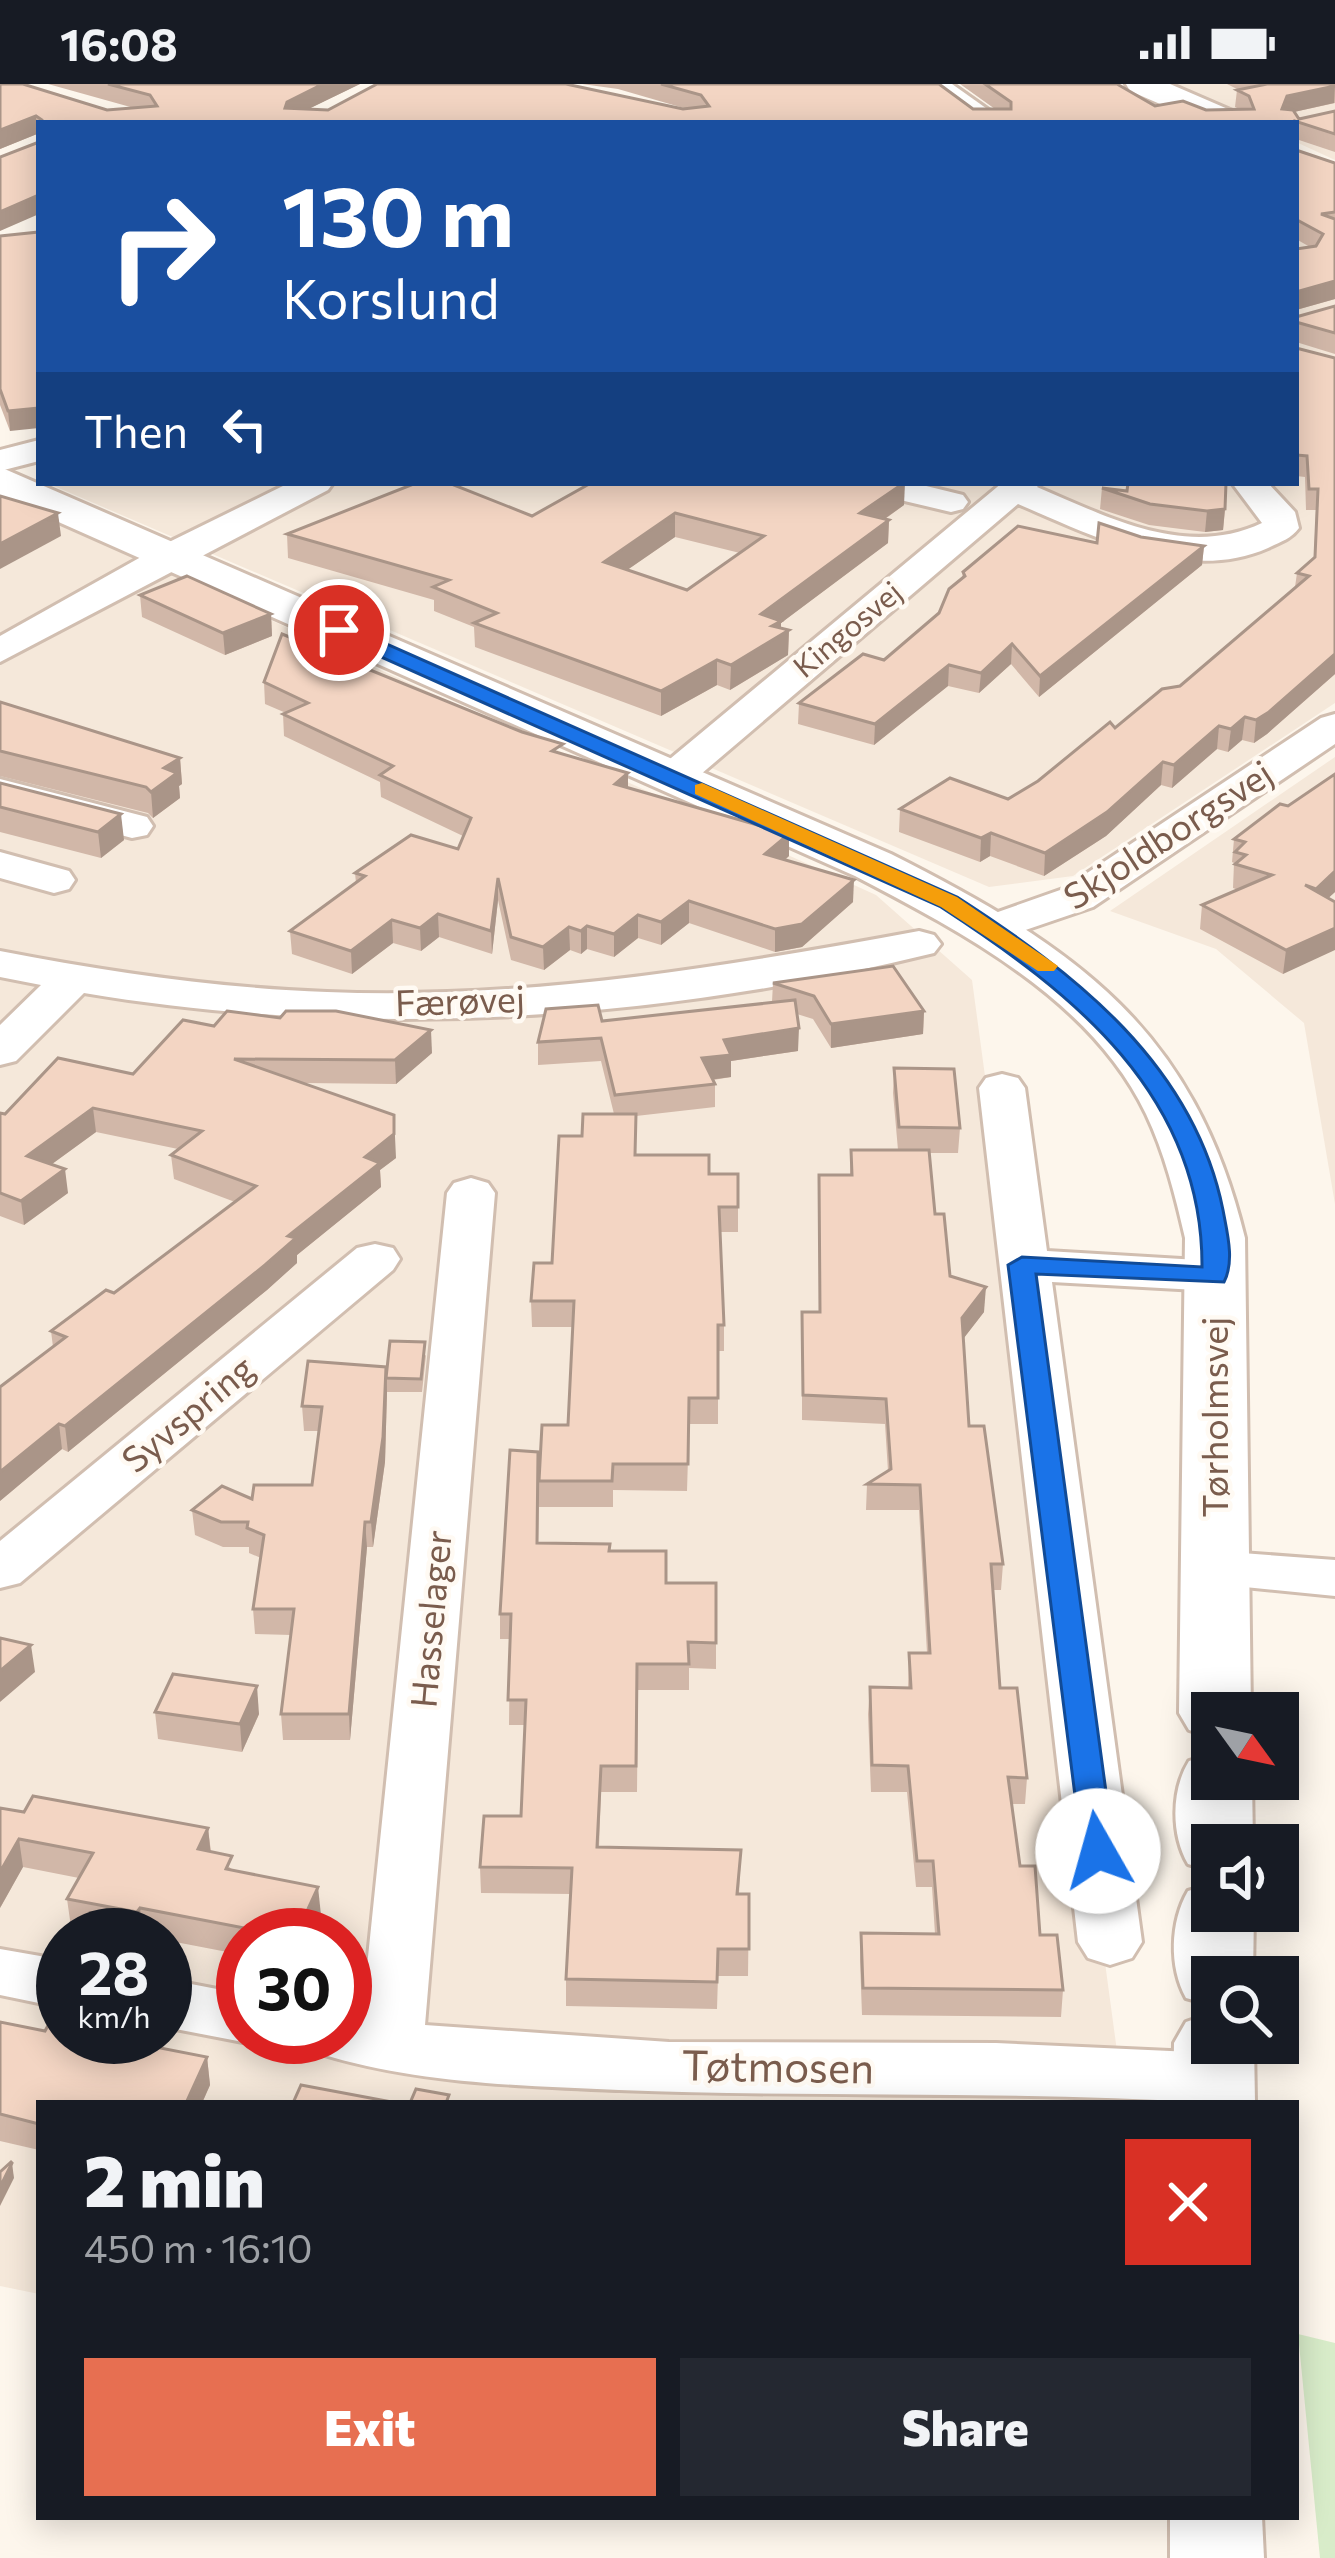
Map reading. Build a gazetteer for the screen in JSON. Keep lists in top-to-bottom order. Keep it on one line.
{"streets":{"street":["Kingosvej","Skjoldborgsvej","Færøvej","Syvspring","Tørholmsvej","Hasselager","Tøtmosen"]},"crossings":[["Kingosvej","Tørholmsvej"],["Skjoldborgsvej","Tørholmsvej"]],"north":"bottom right","page":{"status":"16:08","turn":["130 m","Korslund"],"then":"Then","speed":"28 km/h","limit":"30","heading":["2 min","450 m · 16:10"],"buttons":["Exit","Share"]}}
